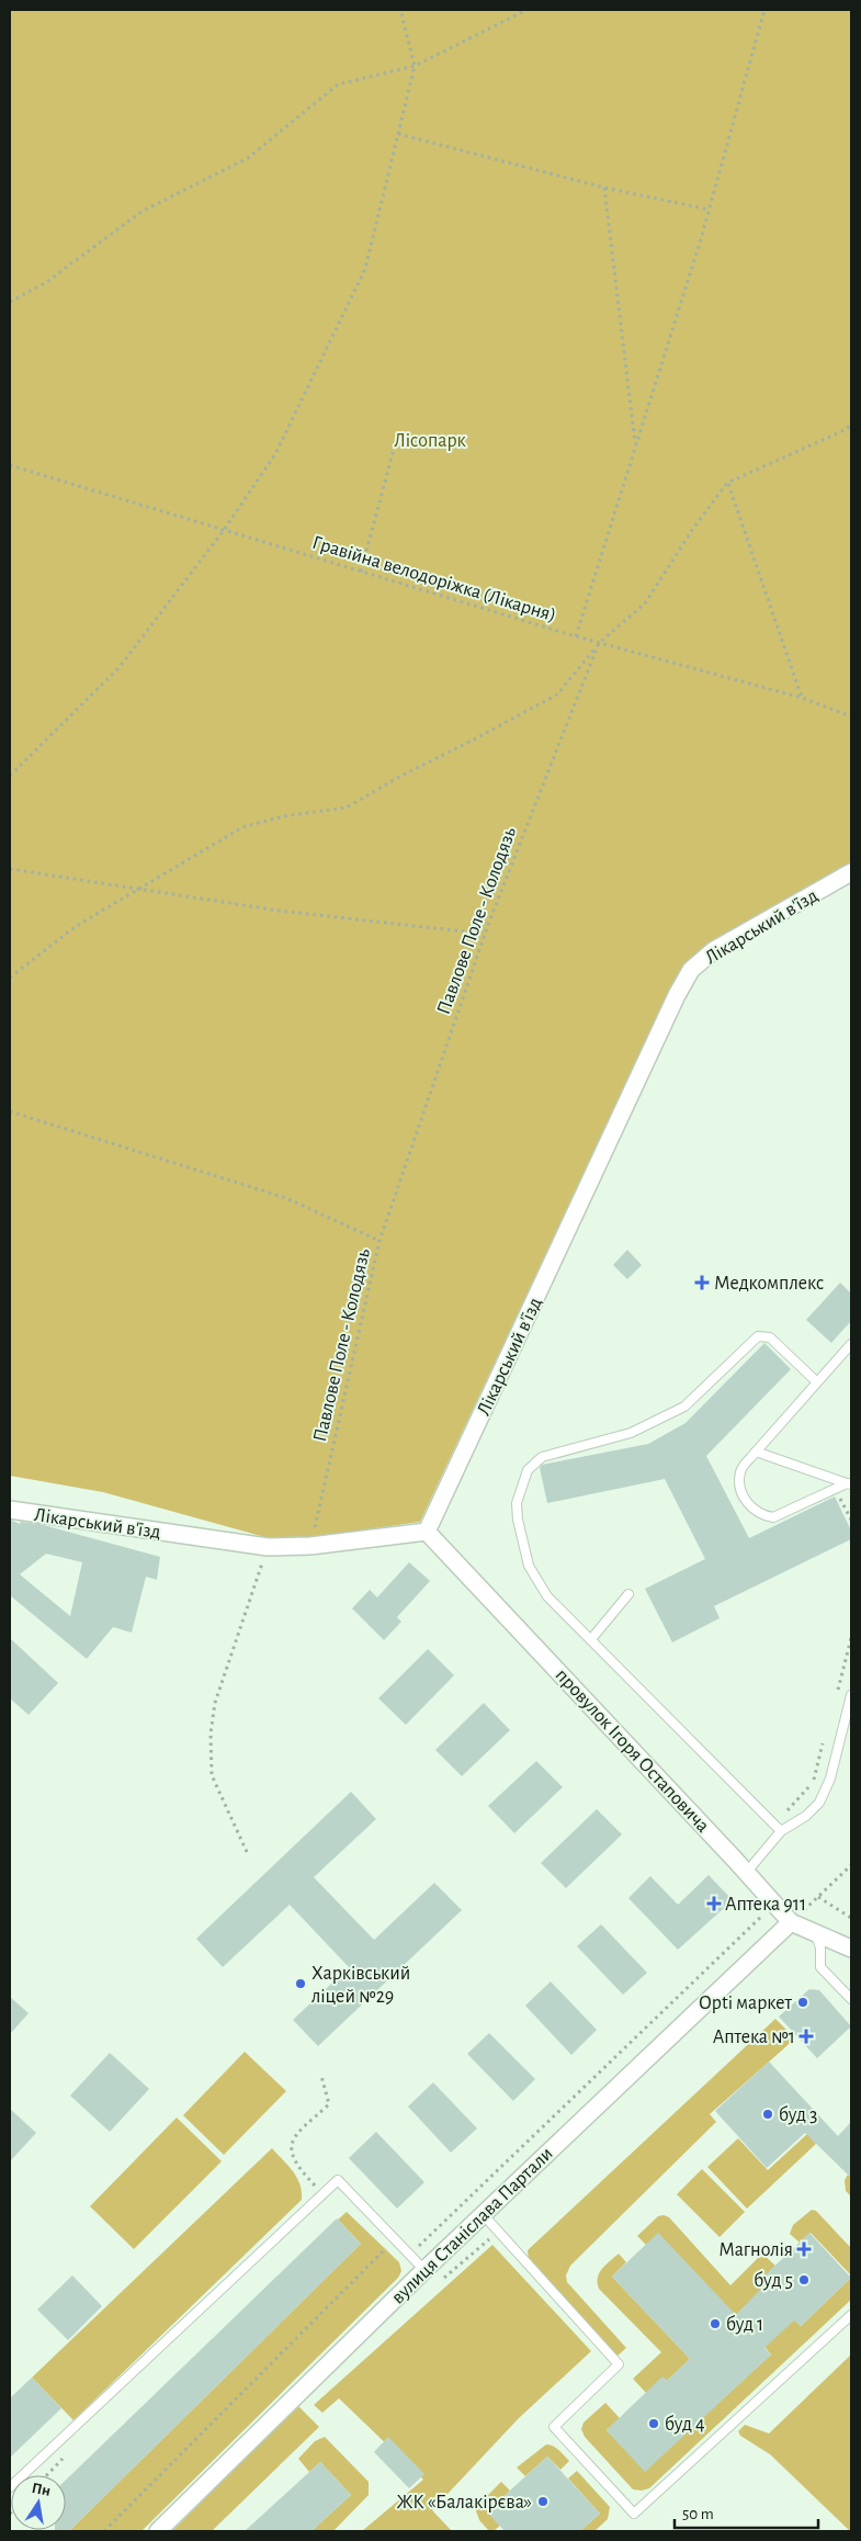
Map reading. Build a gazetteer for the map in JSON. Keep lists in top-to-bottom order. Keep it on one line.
{"streets":{"street":["Лікарський в'їзд","провулок Ігоря Остаповича","вулиця Станіслава Партали"],"path":["Гравійна велодоріжка (Лікарня)","Павлове Поле - Колодязь"]},"crossings":[["Гравійна велодоріжка (Лікарня)","Павлове Поле - Колодязь"],["Павлове Поле - Колодязь","Лікарський в'їзд"],["Лікарський в'їзд","провулок Ігоря Остаповича"],["провулок Ігоря Остаповича","вулиця Станіслава Партали"]],"parks":["Лісопарк"],"places":{"health":["Медкомплекс","Аптека 911","Аптека №1","Магнолія"],"other":["Харківський ліцей №29","Opti маркет","буд 3","буд 5","буд 1","буд 4","ЖК «Балакірєва»"]},"scale_bar":"50 m","north":"top"}
